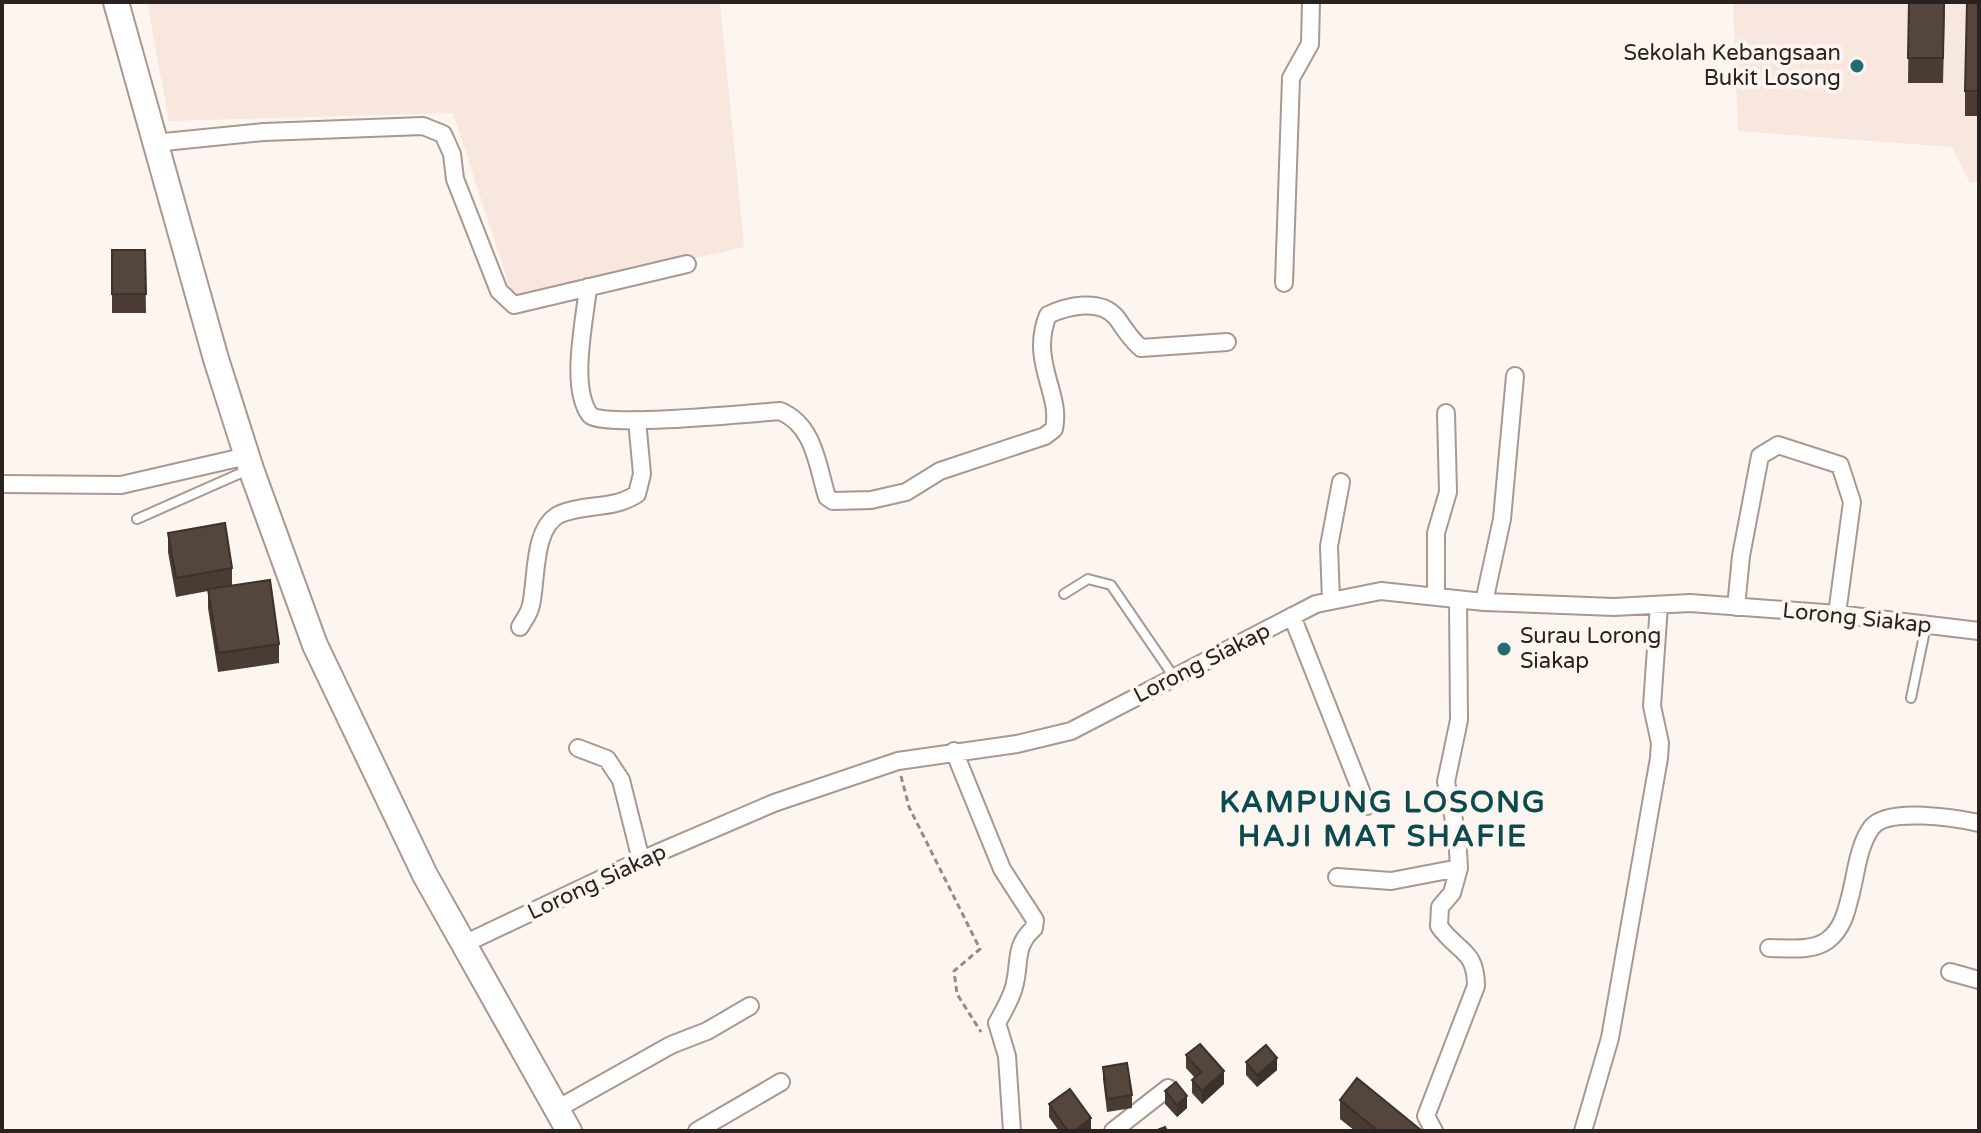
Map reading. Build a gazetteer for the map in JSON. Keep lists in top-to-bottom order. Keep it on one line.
{"streets":{"street":["Lorong Siakap"]},"districts":["KAMPUNG LOSONG HAJI MAT SHAFIE"],"places":["Sekolah Kebangsaan Bukit Losong","Surau Lorong Siakap"]}
